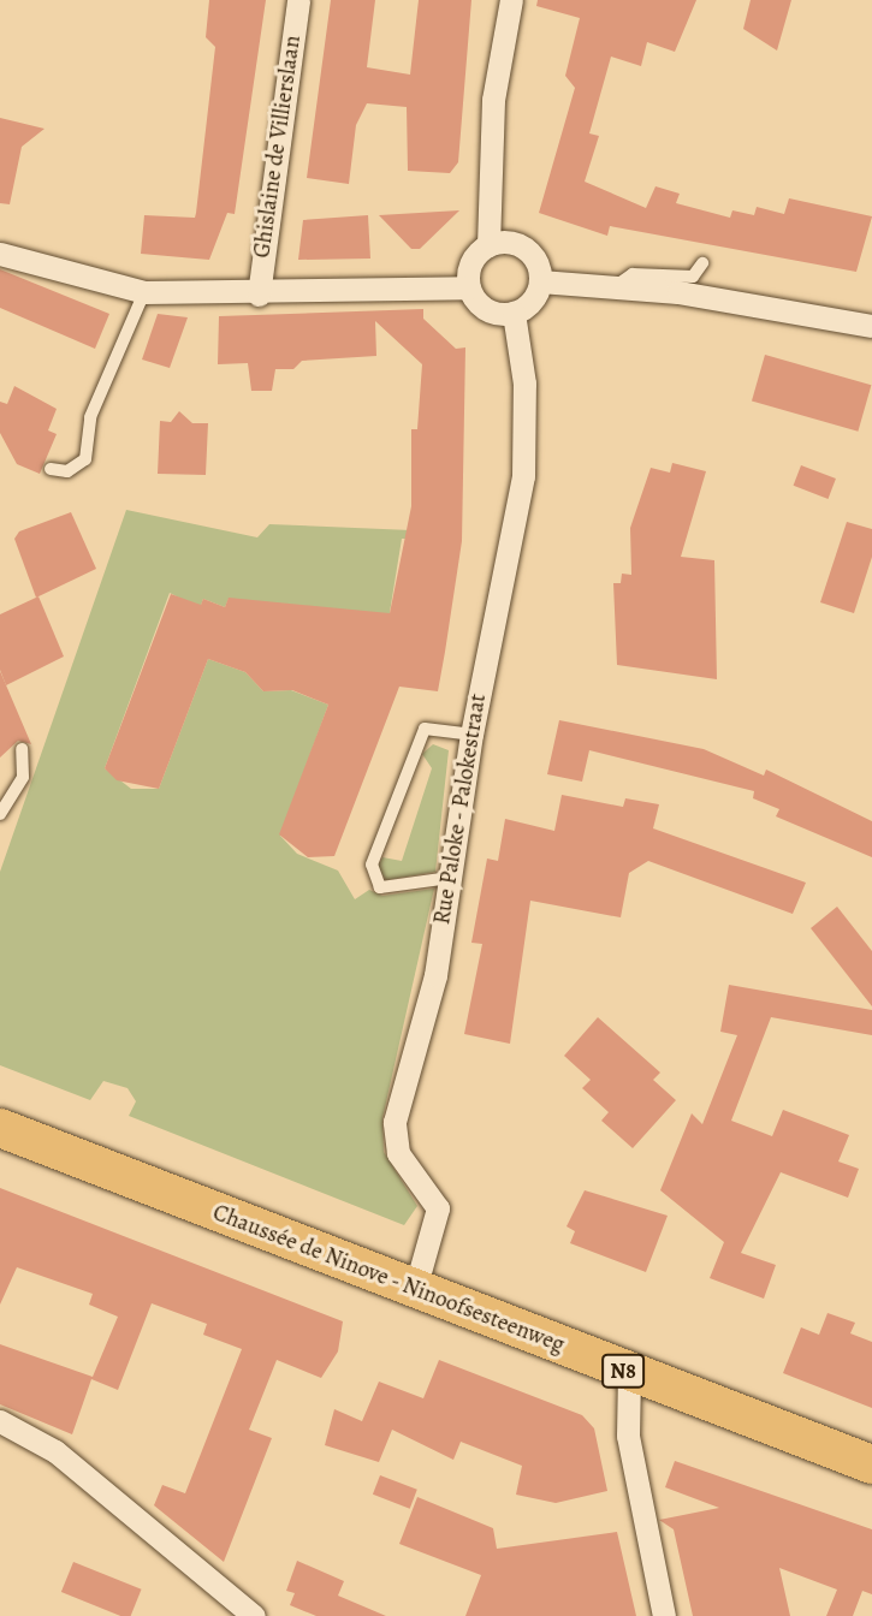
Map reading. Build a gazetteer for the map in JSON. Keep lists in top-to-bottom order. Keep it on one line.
{"streets":{"main road":["Chaussée de Ninove - Ninoofsesteenweg","N8"],"street":["Ghislaine de Villierslaan","Rue Paloke - Palokestraat"]},"crossings":[["Rue Paloke - Palokestraat","Chaussée de Ninove - Ninoofsesteenweg"]]}
